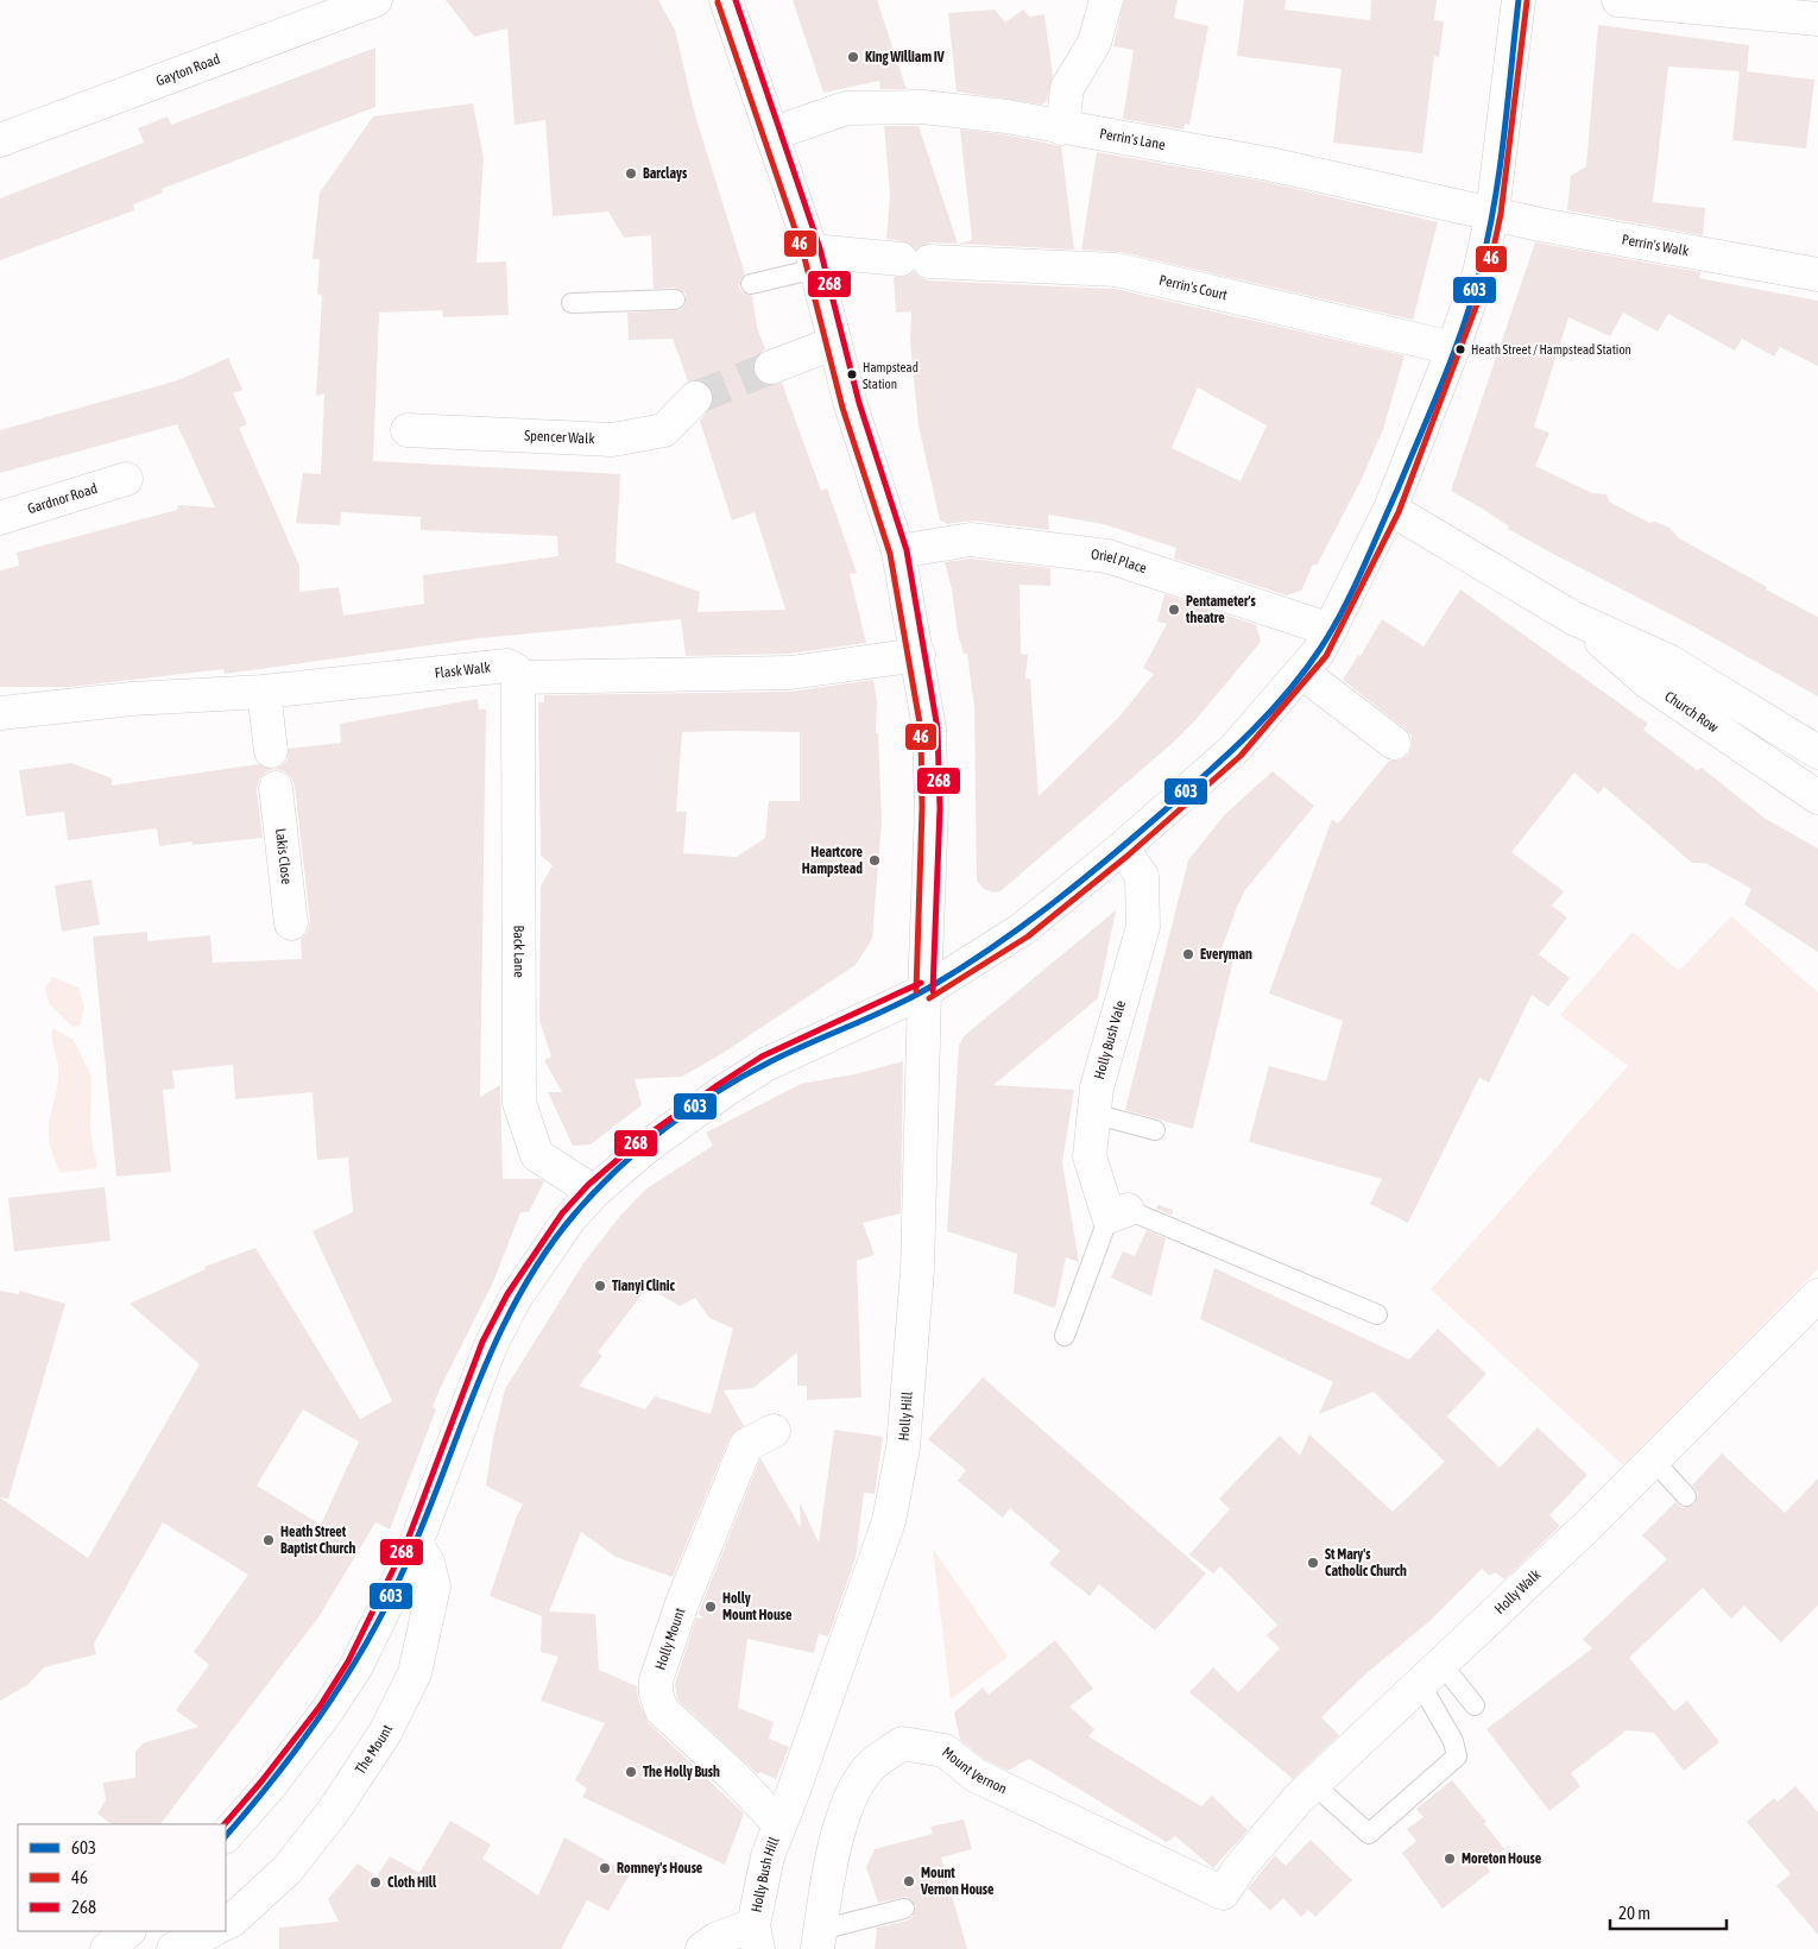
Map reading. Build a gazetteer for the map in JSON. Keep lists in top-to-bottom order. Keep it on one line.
{"streets":{"street":["Gayton Road","Perrin's Lane","Perrin's Walk","Perrin's Court","Spencer Walk","Gardnor Road","Oriel Place","Flask Walk","Church Row","Lakis Close","Back Lane","Holly Bush Vale","Holly Hill","Holly Walk","Holly Mount","The Mount","Mount Vernon","Holly Bush Hill"]},"crossings":[["Perrin's Lane","Perrin's Walk"],["Perrin's Lane","Holly Hill"],["Perrin's Court","Holly Hill"],["Oriel Place","Holly Hill"],["Flask Walk","Back Lane"],["Flask Walk","Holly Hill"],["Holly Hill","Holly Mount"],["Holly Hill","Holly Bush Hill"],["Holly Walk","Mount Vernon"],["Holly Mount","Holly Bush Hill"]],"places":["King William IV","Barclays","Heath Street / Hampstead Station","Hampstead Station","Pentameter's theatre","Heartcore Hampstead","Everyman","Tianyi Clinic","Heath Street Baptist Church","St Mary's Catholic Church","Holly Mount House","The Holly Bush","Moreton House","Romney's House","Mount Vernon House","Cloth Hill"],"lines":["transit line 603","transit line 268","transit line 46"],"legend":["603","46","268"],"scale_bar":"20 m"}
